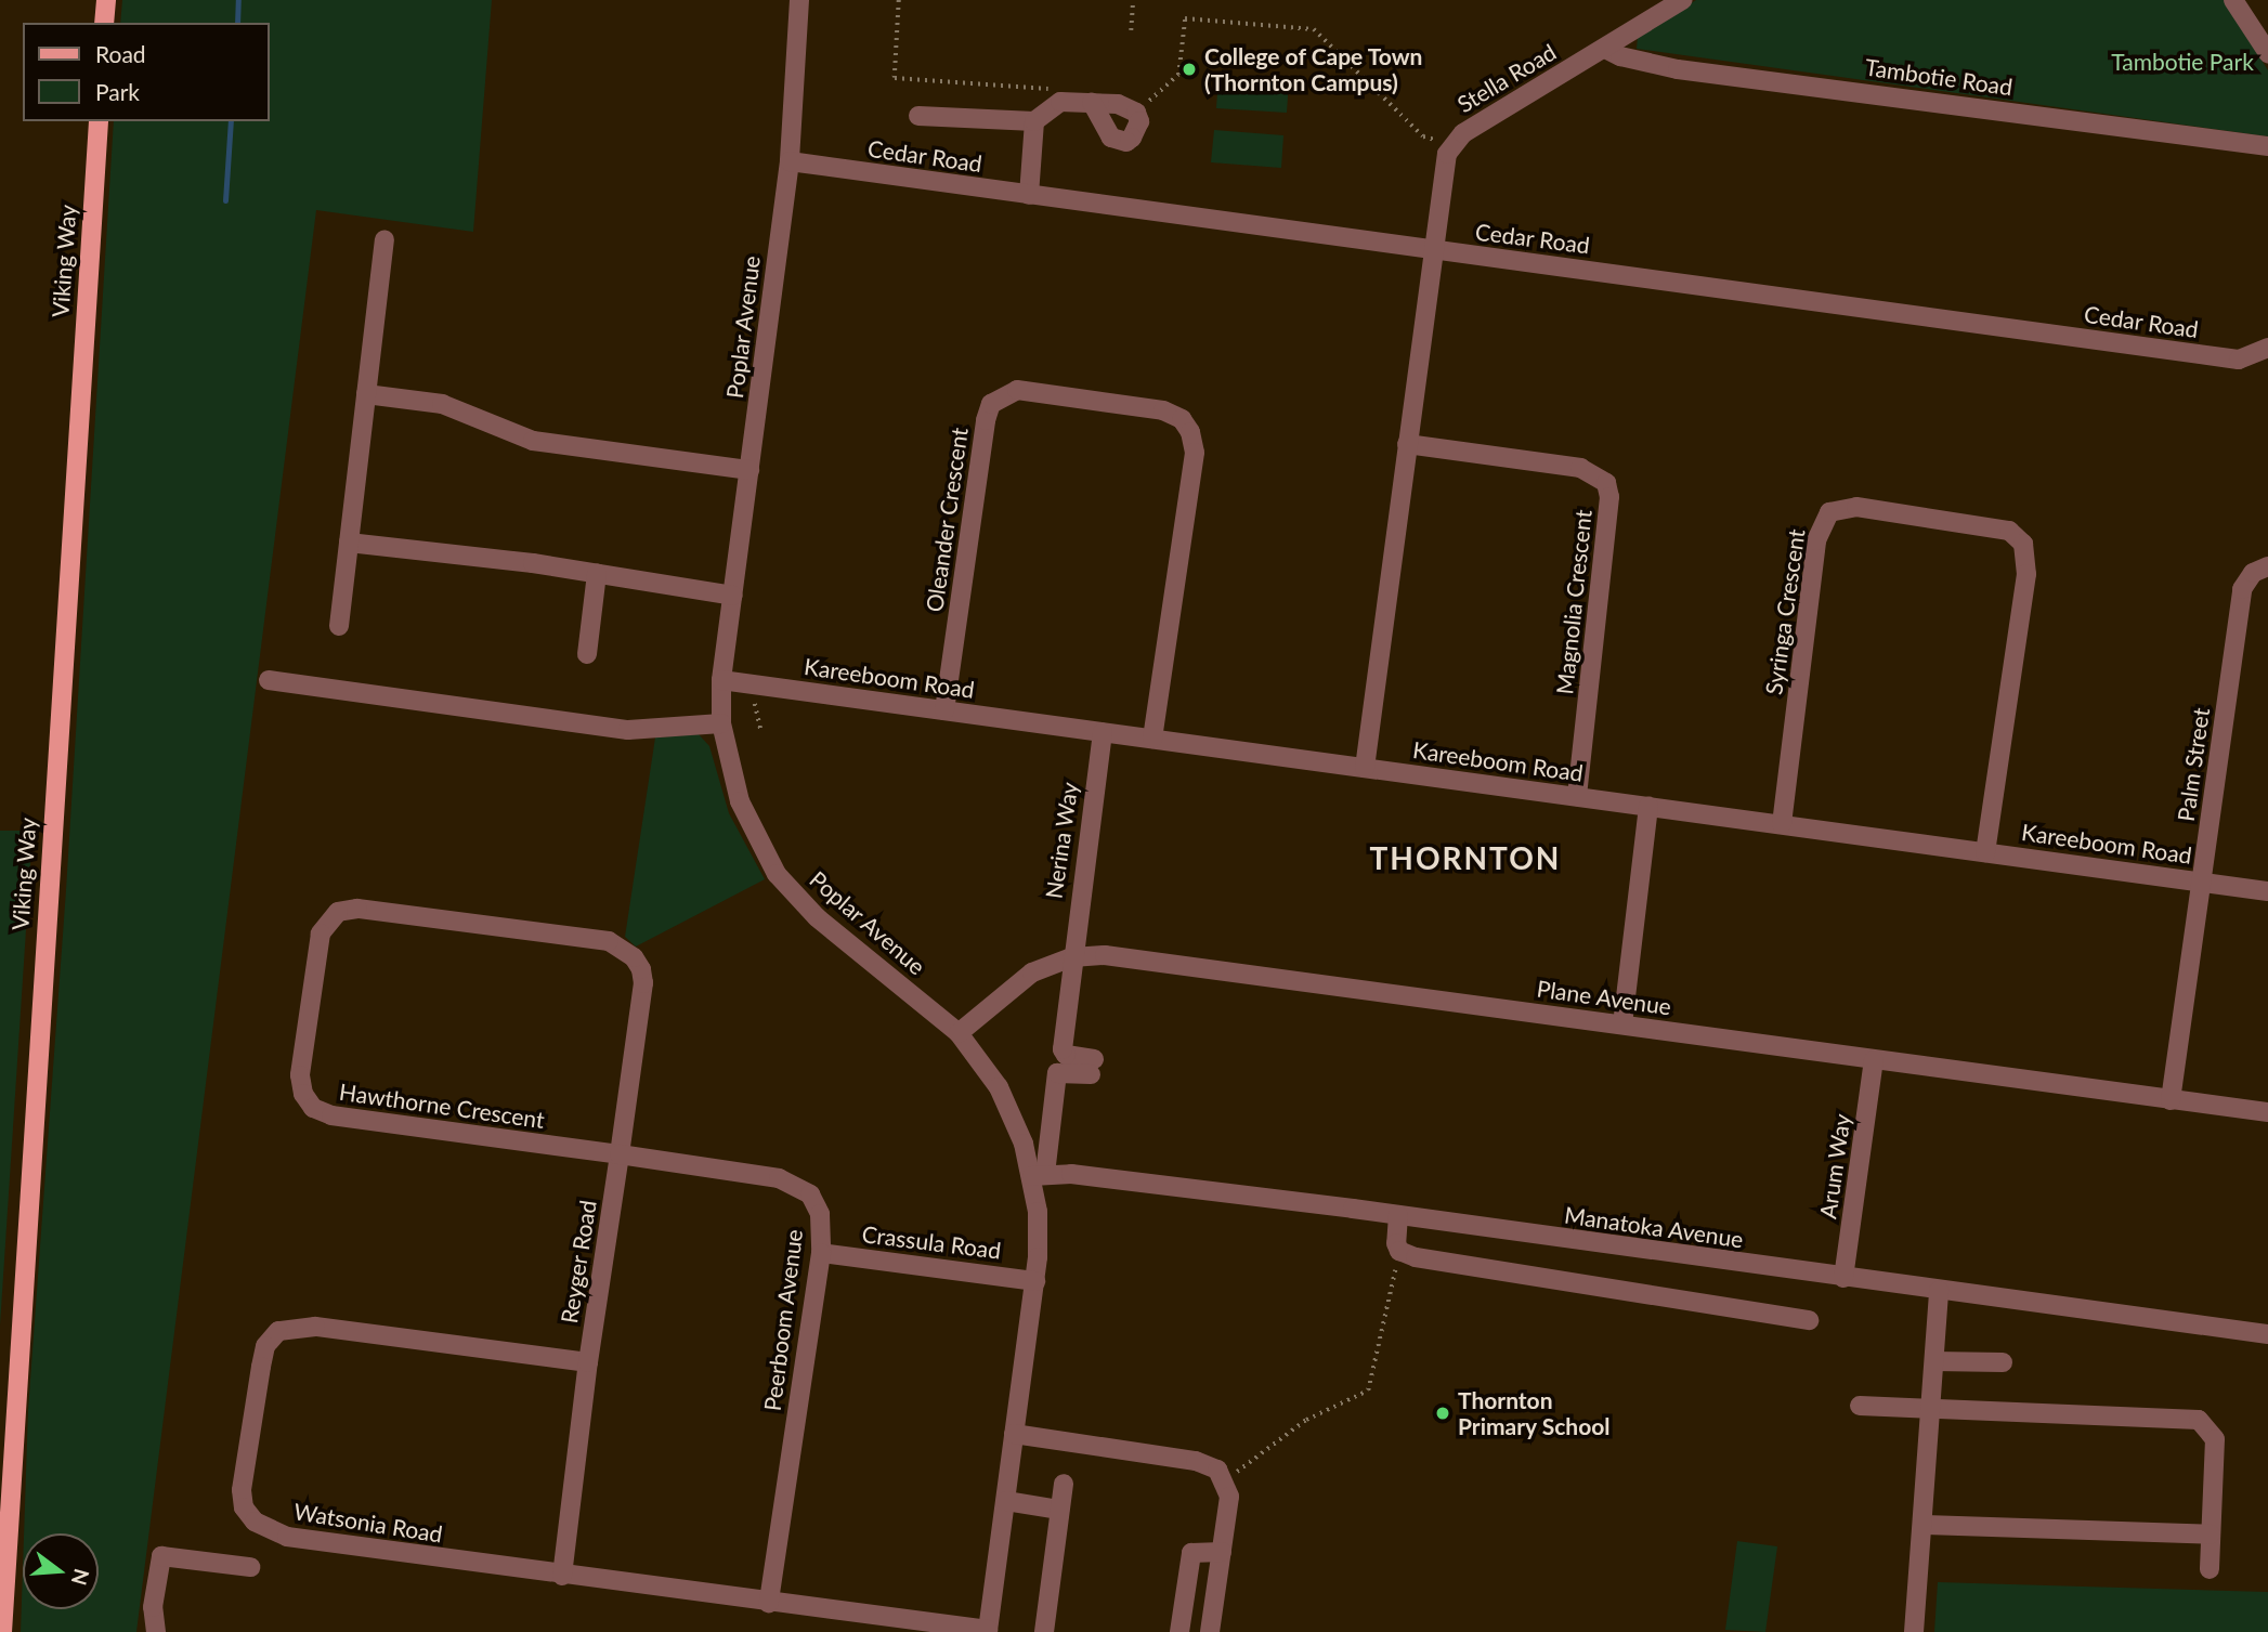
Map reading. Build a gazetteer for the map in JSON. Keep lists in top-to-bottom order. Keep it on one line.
{"streets":{"main road":["Viking Way"],"street":["Tambotie Road","Stella Road","Cedar Road","Poplar Avenue","Oleander Crescent","Magnolia Crescent","Syringa Crescent","Kareeboom Road","Palm Street","Nerina Way","Plane Avenue","Hawthorne Crescent","Arum Way","Manatoka Avenue","Crassula Road","Reyger Road","Peerboom Avenue","Watsonia Road"]},"crossings":[["Tambotie Road","Stella Road"],["Stella Road","Cedar Road"],["Cedar Road","Poplar Avenue"],["Poplar Avenue","Kareeboom Road"],["Poplar Avenue","Nerina Way"],["Poplar Avenue","Plane Avenue"],["Poplar Avenue","Manatoka Avenue"],["Poplar Avenue","Crassula Road"],["Poplar Avenue","Watsonia Road"],["Oleander Crescent","Kareeboom Road"],["Magnolia Crescent","Kareeboom Road"],["Syringa Crescent","Kareeboom Road"],["Kareeboom Road","Palm Street"],["Kareeboom Road","Nerina Way"],["Palm Street","Plane Avenue"],["Nerina Way","Plane Avenue"],["Nerina Way","Manatoka Avenue"],["Plane Avenue","Arum Way"],["Hawthorne Crescent","Reyger Road"],["Hawthorne Crescent","Peerboom Avenue"],["Arum Way","Manatoka Avenue"],["Crassula Road","Peerboom Avenue"],["Reyger Road","Peerboom Avenue"],["Reyger Road","Watsonia Road"],["Peerboom Avenue","Watsonia Road"]],"districts":["THORNTON"],"parks":["Tambotie Park"],"places":["College of Cape Town (Thornton Campus)","Thornton Primary School"],"legend":["Road","Park"],"north":"right"}
